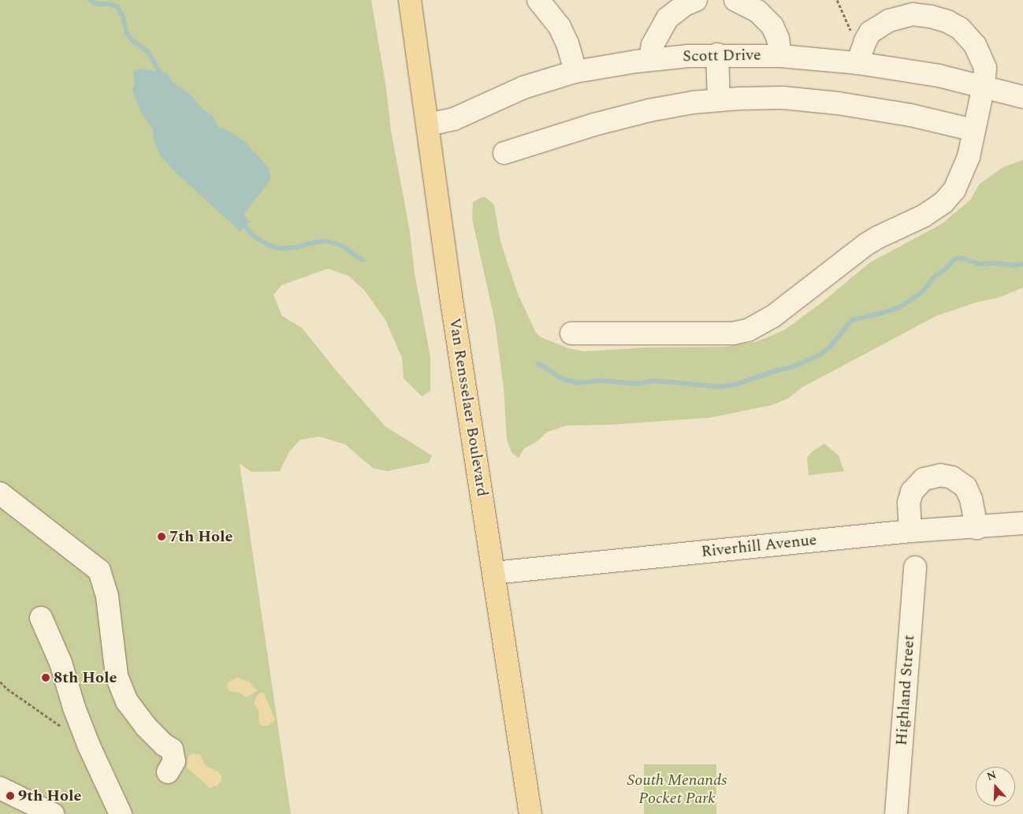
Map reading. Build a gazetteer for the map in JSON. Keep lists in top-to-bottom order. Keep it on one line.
{"streets":{"main road":["Van Rensselaer Boulevard"],"street":["Scott Drive","Riverhill Avenue","Highland Street"]},"crossings":[["Scott Drive","Van Rensselaer Boulevard"],["Van Rensselaer Boulevard","Riverhill Avenue"]],"parks":["South Menands Pocket Park"],"places":["7th Hole","8th Hole","9th Hole"],"north":"top"}
